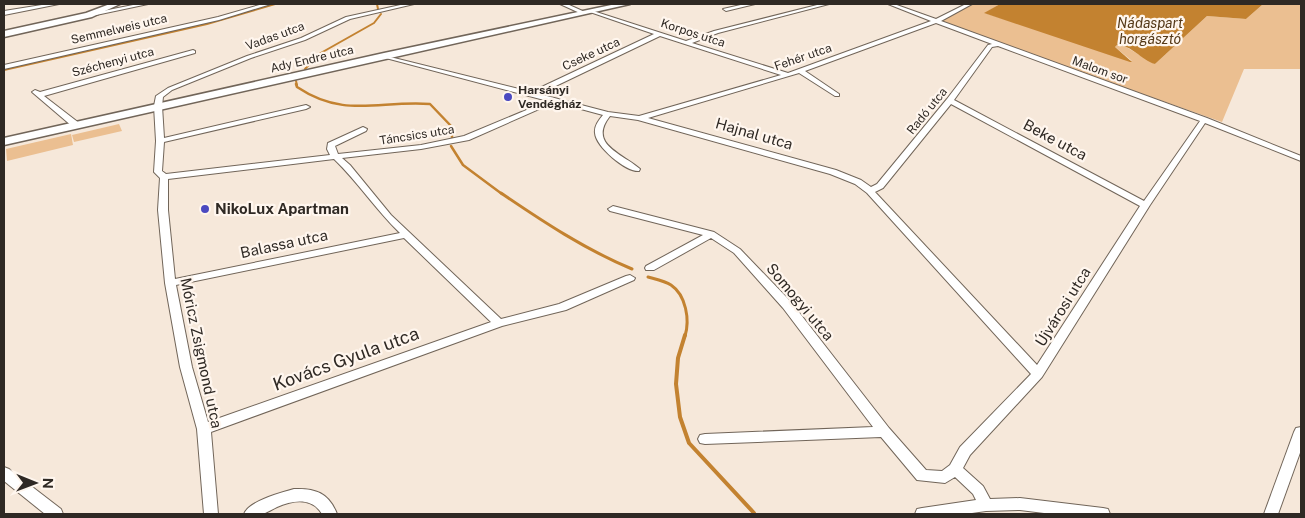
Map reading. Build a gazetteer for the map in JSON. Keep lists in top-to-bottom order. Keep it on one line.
{"streets":{"main road":["Ady Endre utca"],"street":["Semmelweis utca","Korpos utca","Vadas utca","Cseke utca","Fehér utca","Széchenyi utca","Malom sor","Radó utca","Hajnal utca","Táncsics utca","Beke utca","Balassa utca","Somogyi utca","Újvárosi utca","Móricz Zsigmond utca","Kovács Gyula utca"]},"crossings":[["Korpos utca","Cseke utca"],["Korpos utca","Fehér utca"],["Korpos utca","Ady Endre utca"],["Vadas utca","Ady Endre utca"],["Vadas utca","Móricz Zsigmond utca"],["Cseke utca","Hajnal utca"],["Fehér utca","Malom sor"],["Fehér utca","Hajnal utca"],["Ady Endre utca","Széchenyi utca"],["Ady Endre utca","Hajnal utca"],["Ady Endre utca","Móricz Zsigmond utca"],["Malom sor","Radó utca"],["Malom sor","Újvárosi utca"],["Radó utca","Hajnal utca"],["Radó utca","Beke utca"],["Hajnal utca","Táncsics utca"],["Hajnal utca","Újvárosi utca"],["Táncsics utca","Móricz Zsigmond utca"],["Beke utca","Újvárosi utca"],["Balassa utca","Móricz Zsigmond utca"],["Somogyi utca","Újvárosi utca"],["Móricz Zsigmond utca","Kovács Gyula utca"]],"water":["Nádaspart horgásztó"],"places":["Harsányi Vendégház","NikoLux Apartman"],"north":"right"}
